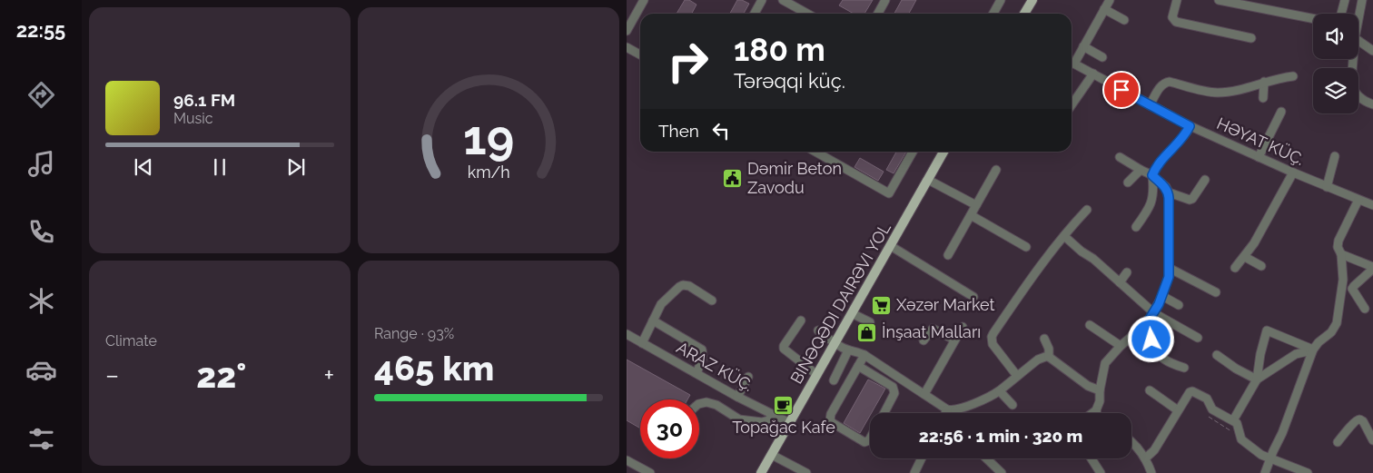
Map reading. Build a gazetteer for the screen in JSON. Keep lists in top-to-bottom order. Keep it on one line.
{"streets":{"main road":["BINƏQƏDI DAIRƏVI YOL"],"street":["HƏYAT KÜÇ.","ARAZ KÜÇ."]},"crossings":[["BINƏQƏDI DAIRƏVI YOL","ARAZ KÜÇ."]],"places":{"public building":["Dəmir Beton Zavodu"],"supermarket":["Xəzər Market"],"shop":["İnşaat Malları"],"cafe":["Topağac Kafe"]},"page":{"tabs":"22:55","turn":["180 m","Tərəqqi küç."],"song":["96.1 FM","Music"],"then":"Then","tile":["Climate",["Range · 93%","465 km"]],"heat":["−","22°","+"],"limit":"30","trip":"22:56 · 1 min · 320 m","gauge":["19","km/h"]}}
